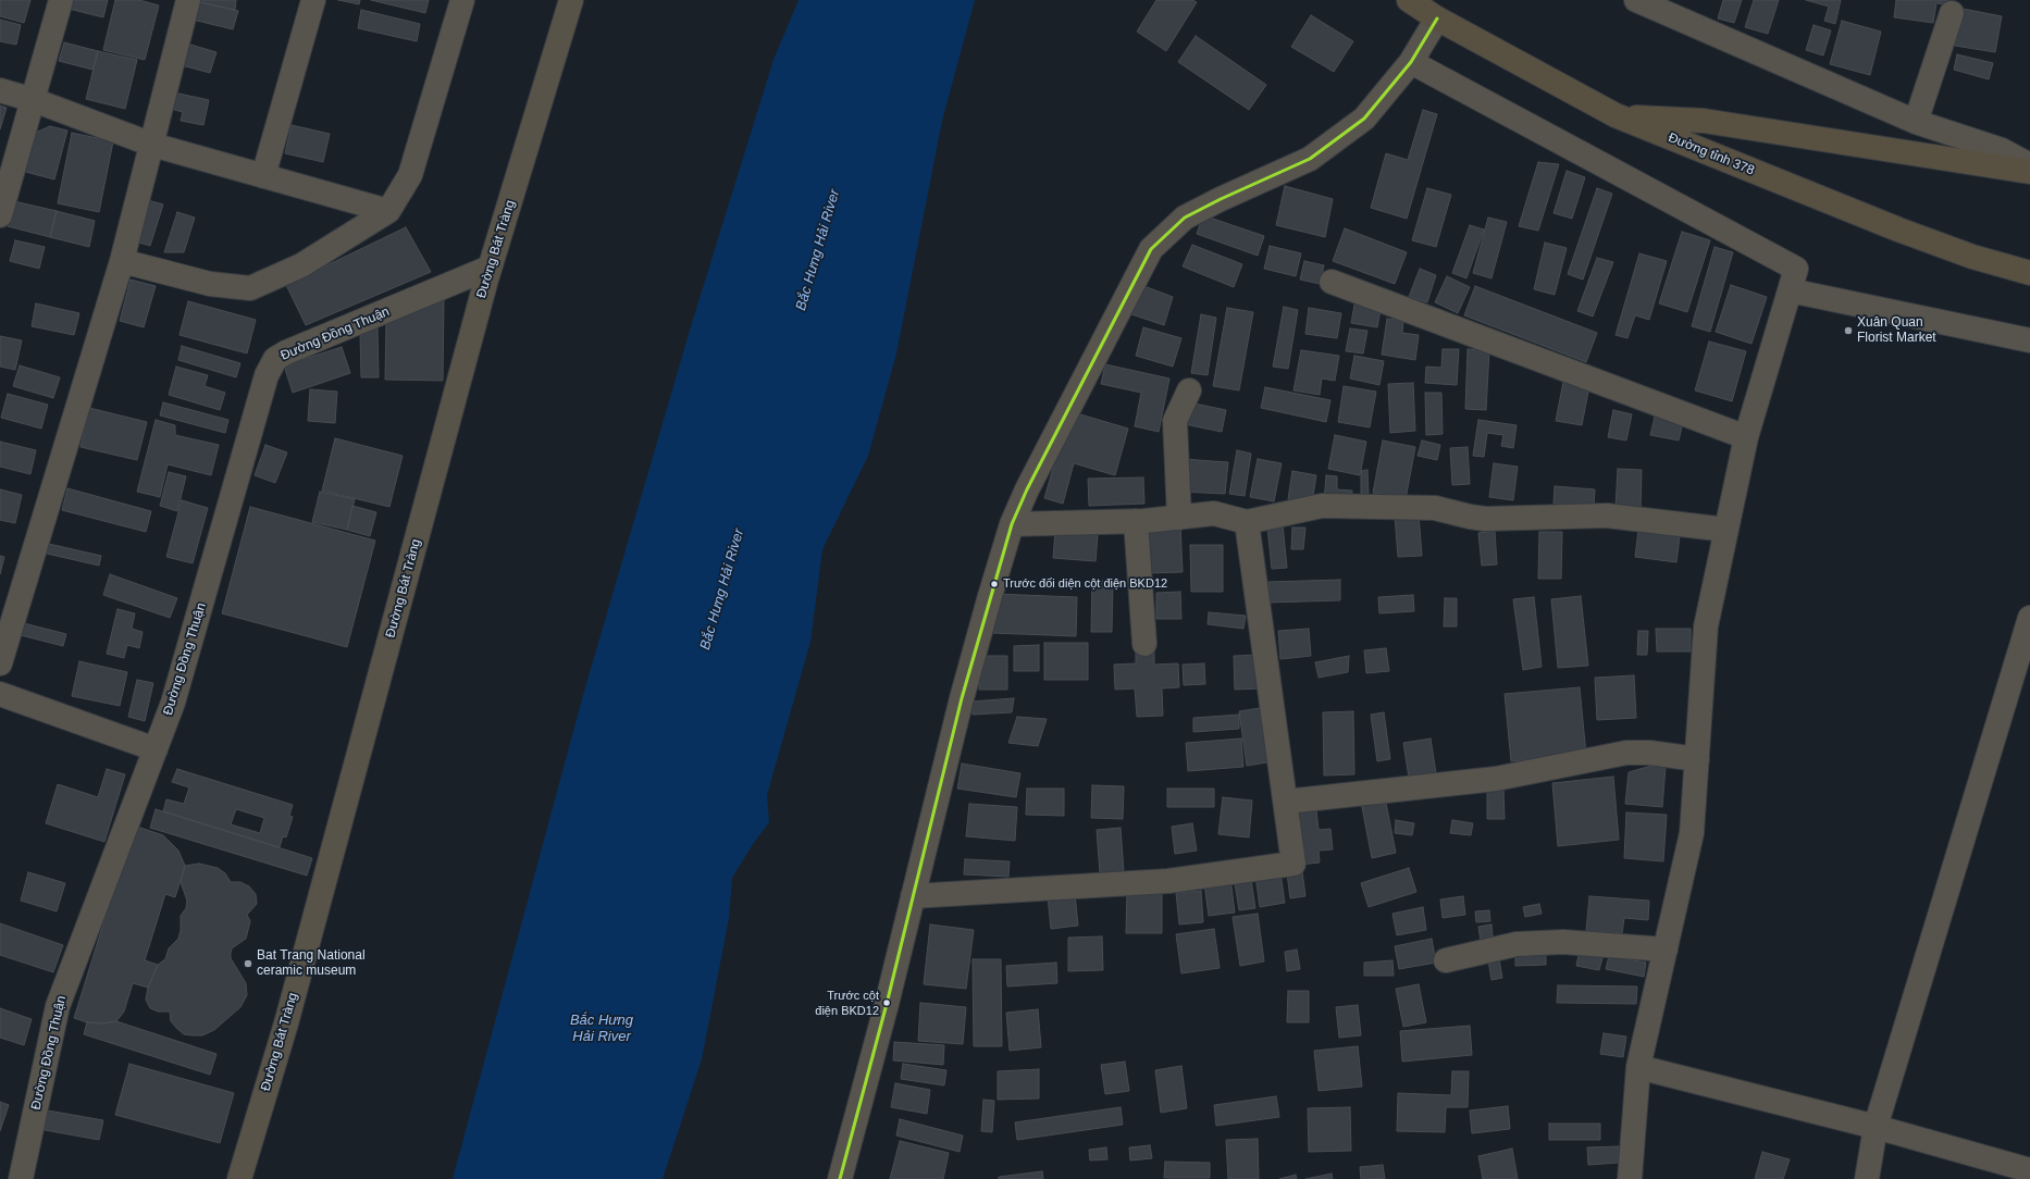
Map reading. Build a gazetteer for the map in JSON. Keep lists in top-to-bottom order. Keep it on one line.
{"streets":{"main road":["Đường tỉnh 378"],"street":["Đường Bát Tràng","Đường Đồng Thuận"]},"crossings":[["Đường Bát Tràng","Đường Đồng Thuận"]],"water":["Bắc Hưng Hải River"],"places":["Xuân Quan Florist Market","Trước đối diện cột điện BKD12","Bat Trang National ceramic museum","Trước cột điện BKD12"]}
